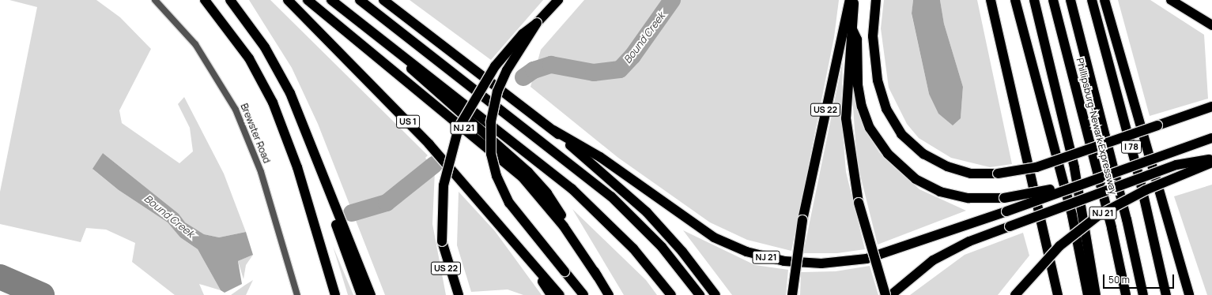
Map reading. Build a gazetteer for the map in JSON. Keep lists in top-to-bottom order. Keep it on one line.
{"streets":{"highway":["US 22","US 1","Phillipsburg-Newark Expressway","NJ 21","I 78"],"street":["Brewster Road"]},"water":["Bound Creek"],"scale_bar":"50 m"}
